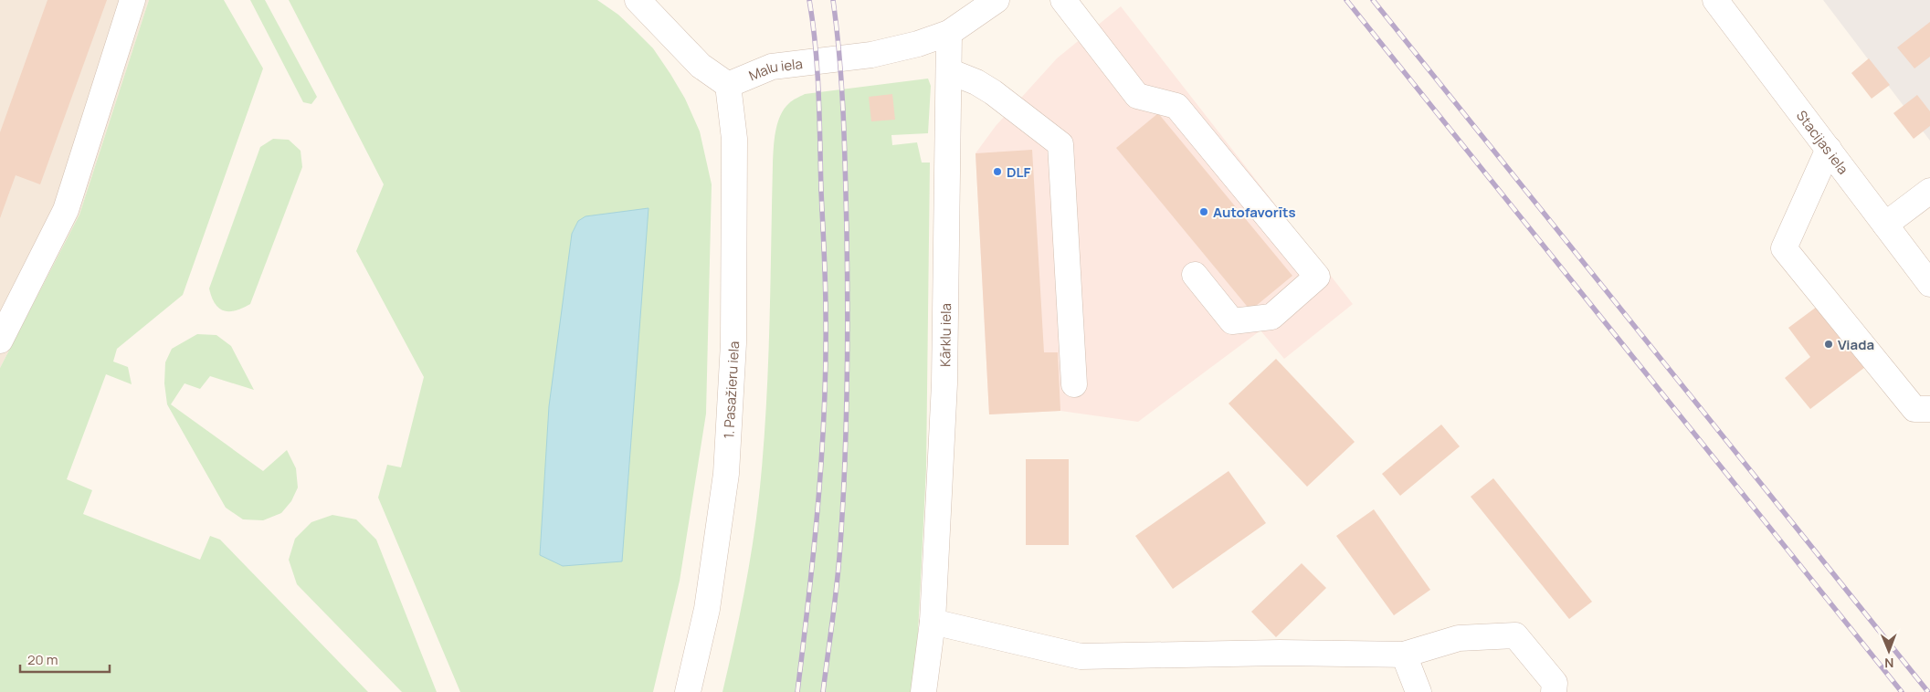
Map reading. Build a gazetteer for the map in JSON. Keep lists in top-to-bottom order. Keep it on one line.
{"streets":{"street":["Malu iela","Stacijas iela","Kārklu iela","1. Pasažieru iela"]},"crossings":[["Malu iela","Kārklu iela"],["Malu iela","1. Pasažieru iela"]],"places":["DLF","Autofavorīts","Viada"],"scale_bar":"20 m","north":"bottom"}
